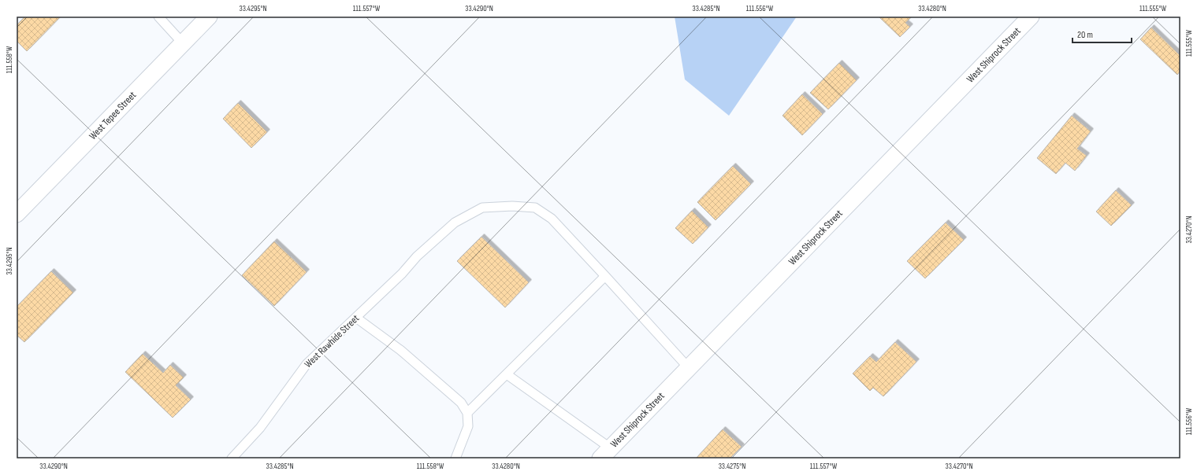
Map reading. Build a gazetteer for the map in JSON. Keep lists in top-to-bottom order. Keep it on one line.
{"streets":{"street":["West Shiprock Street","West Tepee Street"],"lane":["West Rawhide Street"]},"crossings":[["West Shiprock Street","West Rawhide Street"]],"scale_bar":"20 m","coordinates":["33.4295°N","111.557°W","33.4290°N","33.4285°N","111.556°W","33.4280°N","111.555°W","111.558°W","33.4270°N","33.4275°N"]}
